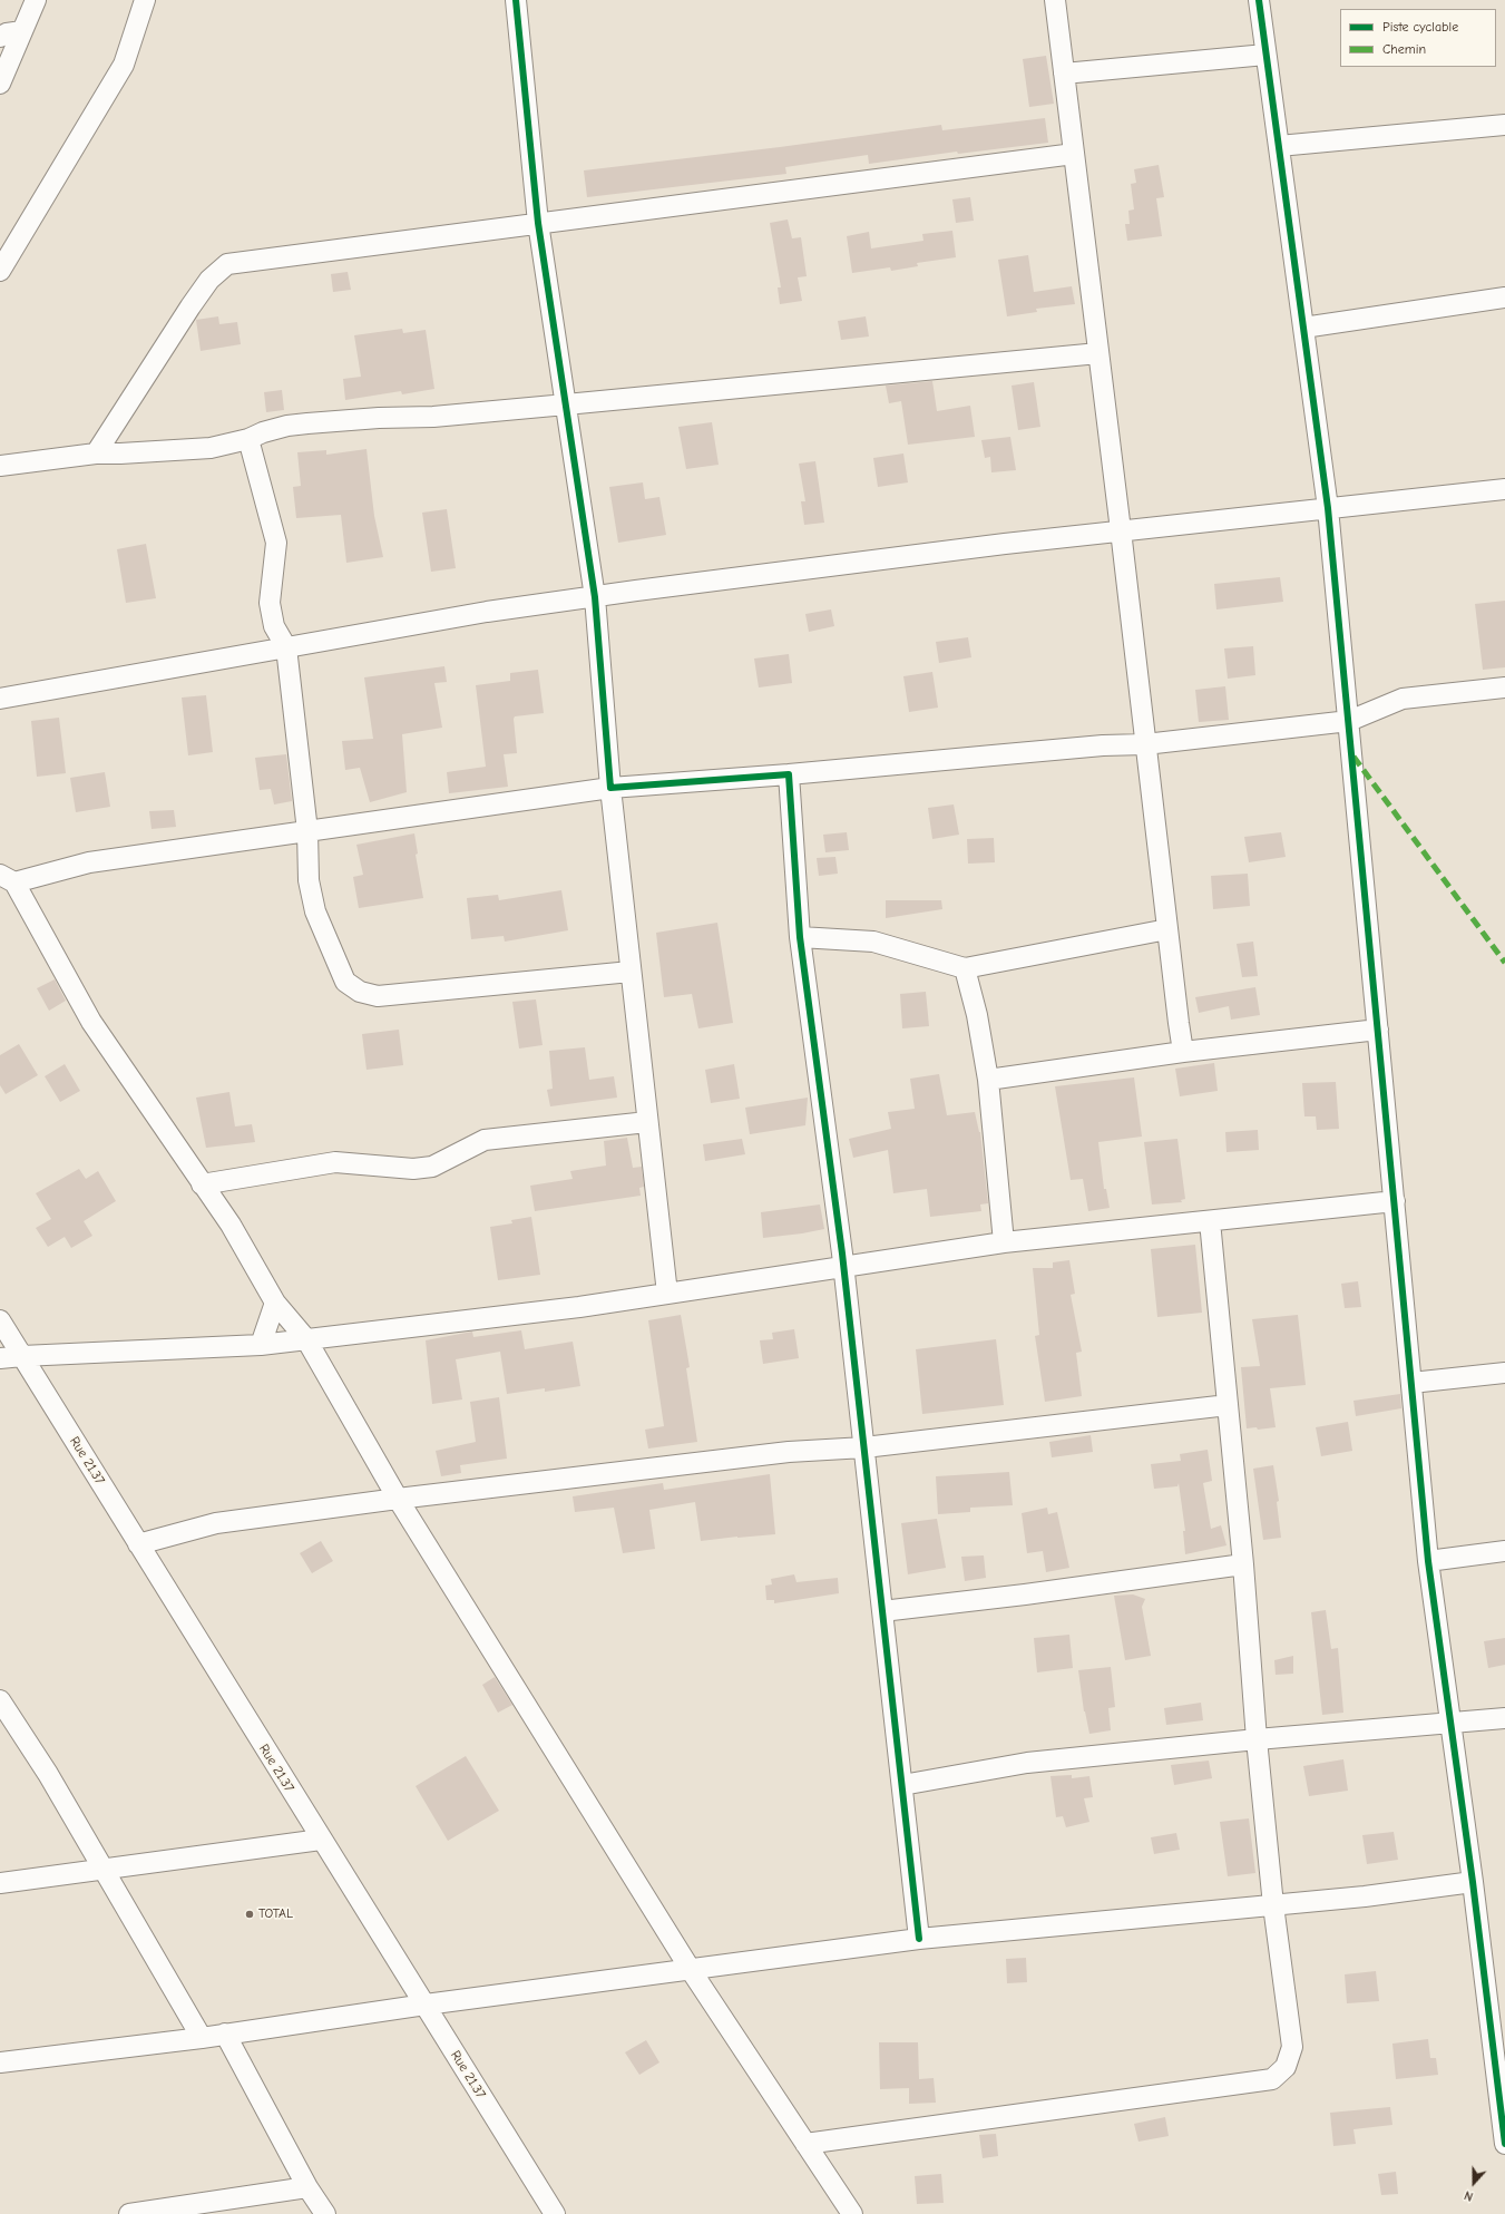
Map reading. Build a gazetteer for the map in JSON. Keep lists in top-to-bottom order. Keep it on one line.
{"streets":{"street":["Rue 21.37"]},"places":["TOTAL"],"legend":["Piste cyclable","Chemin"],"north":"bottom"}
